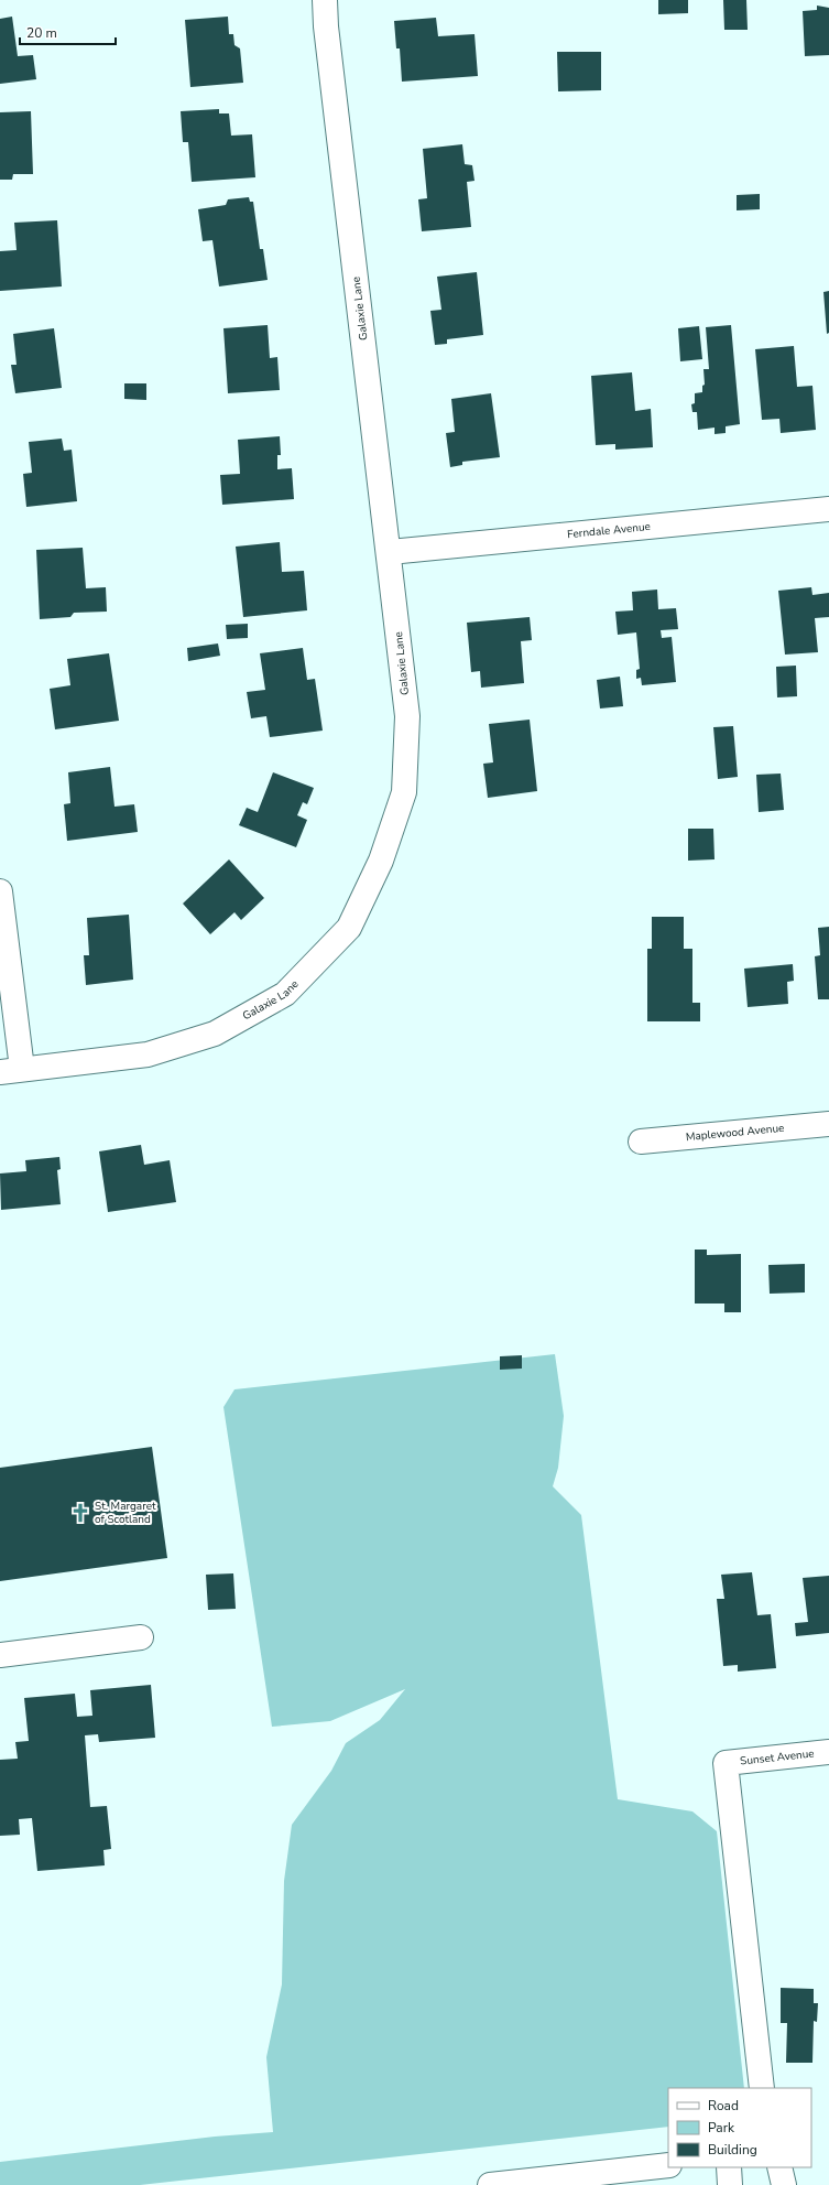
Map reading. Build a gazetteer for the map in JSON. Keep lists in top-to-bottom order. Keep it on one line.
{"streets":{"street":["Galaxie Lane","Ferndale Avenue","Maplewood Avenue","Sunset Avenue"]},"crossings":[["Galaxie Lane","Ferndale Avenue"]],"places":{"church":["St. Margaret of Scotland"]},"legend":["Road","Park","Building"],"scale_bar":"20 m"}
